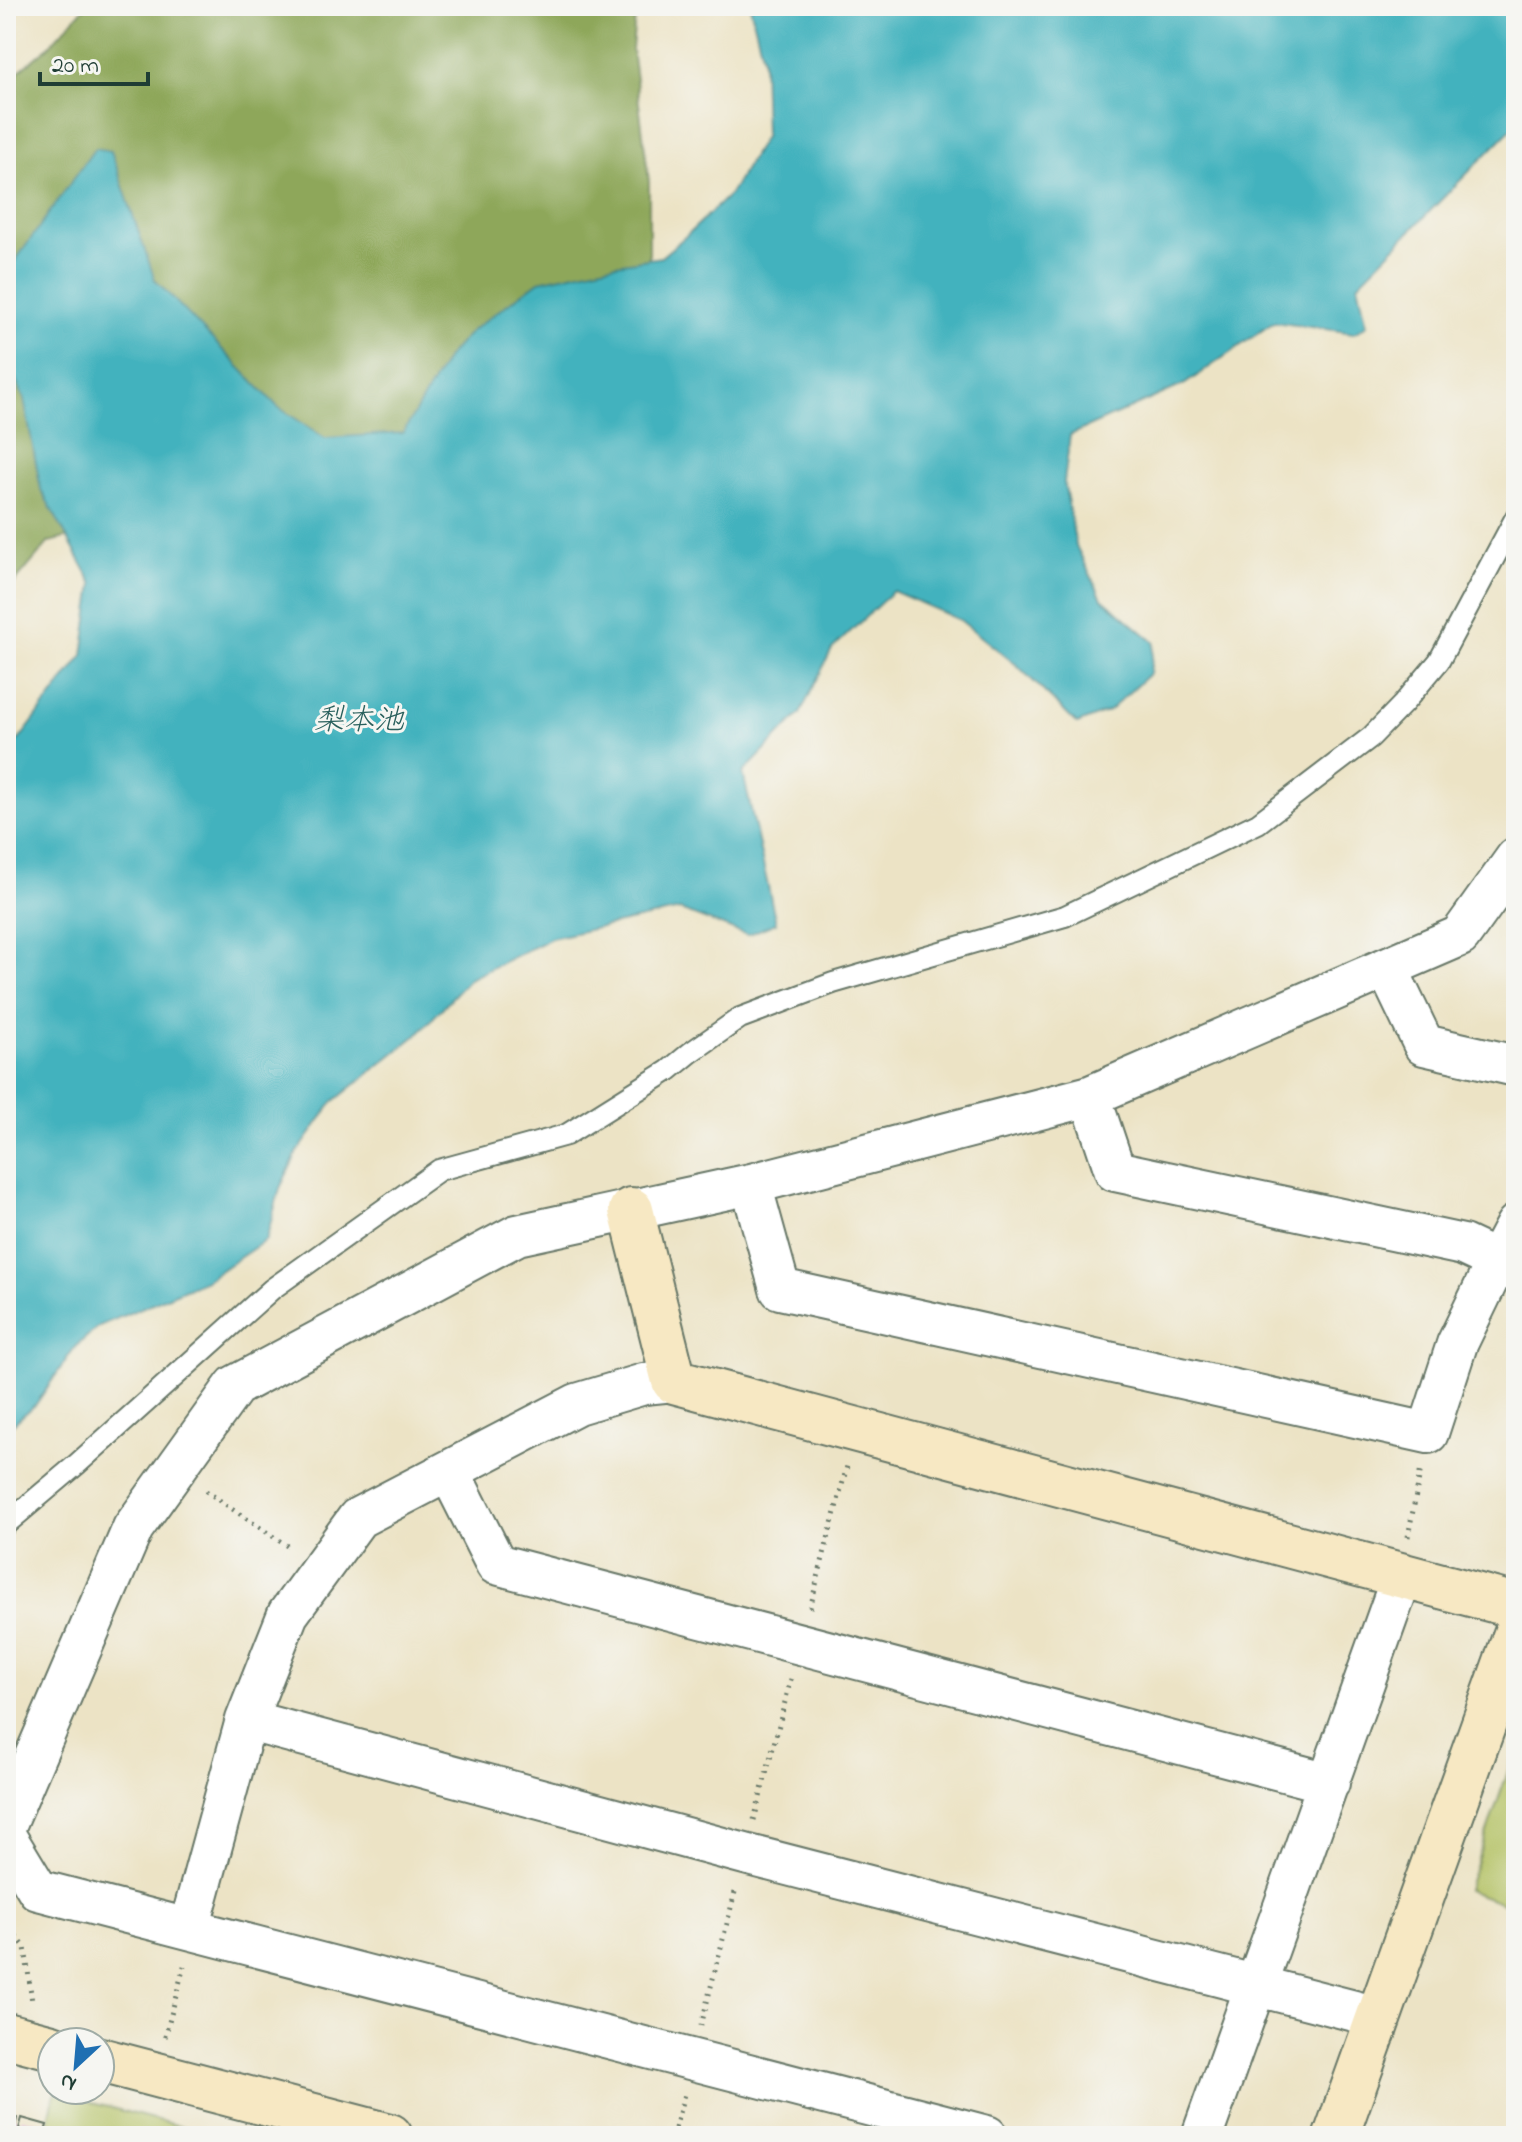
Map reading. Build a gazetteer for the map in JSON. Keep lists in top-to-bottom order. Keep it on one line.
{"water":["梨本池"],"scale_bar":"20 m","north":"bottom left"}
